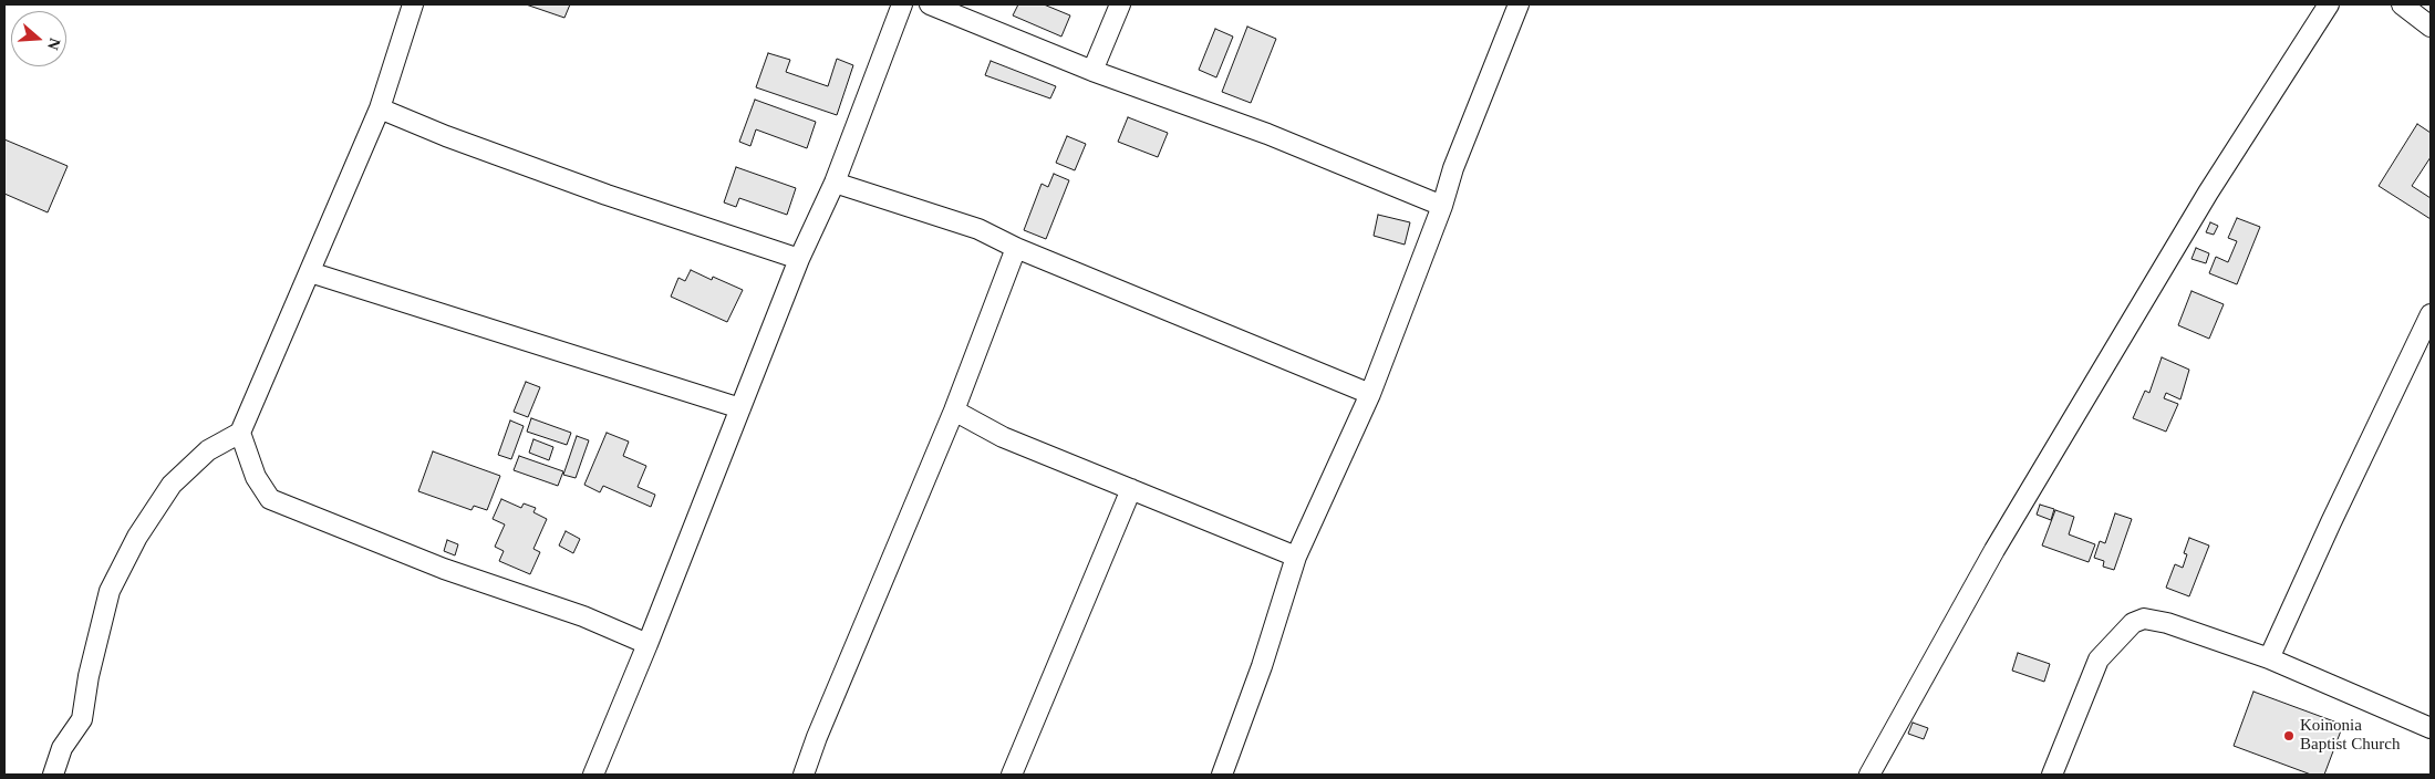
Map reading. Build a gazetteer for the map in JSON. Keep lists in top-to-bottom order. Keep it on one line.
{"places":["Koinonia Baptist Church"],"north":"right"}
